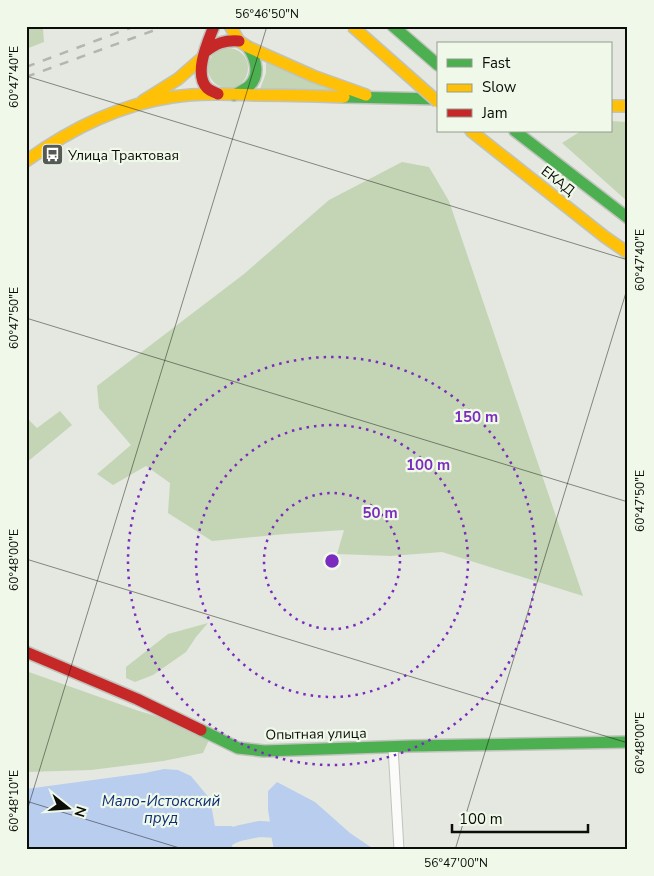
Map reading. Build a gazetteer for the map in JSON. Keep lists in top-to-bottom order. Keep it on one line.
{"streets":{"main road":["ЕКАД","Опытная улица"]},"water":["Мало-Истокский пруд"],"places":{"bus stop":["Улица Трактовая"]},"legend":["Fast","Slow","Jam"],"scale_bar":"100 m","north":"right","coordinates":["56°46'50\"N","60°47'40\"E","60°47'50\"E","60°48'00\"E","60°48'10\"E","56°47'00\"N"],"rings":["150 m","100 m","50 m"]}
